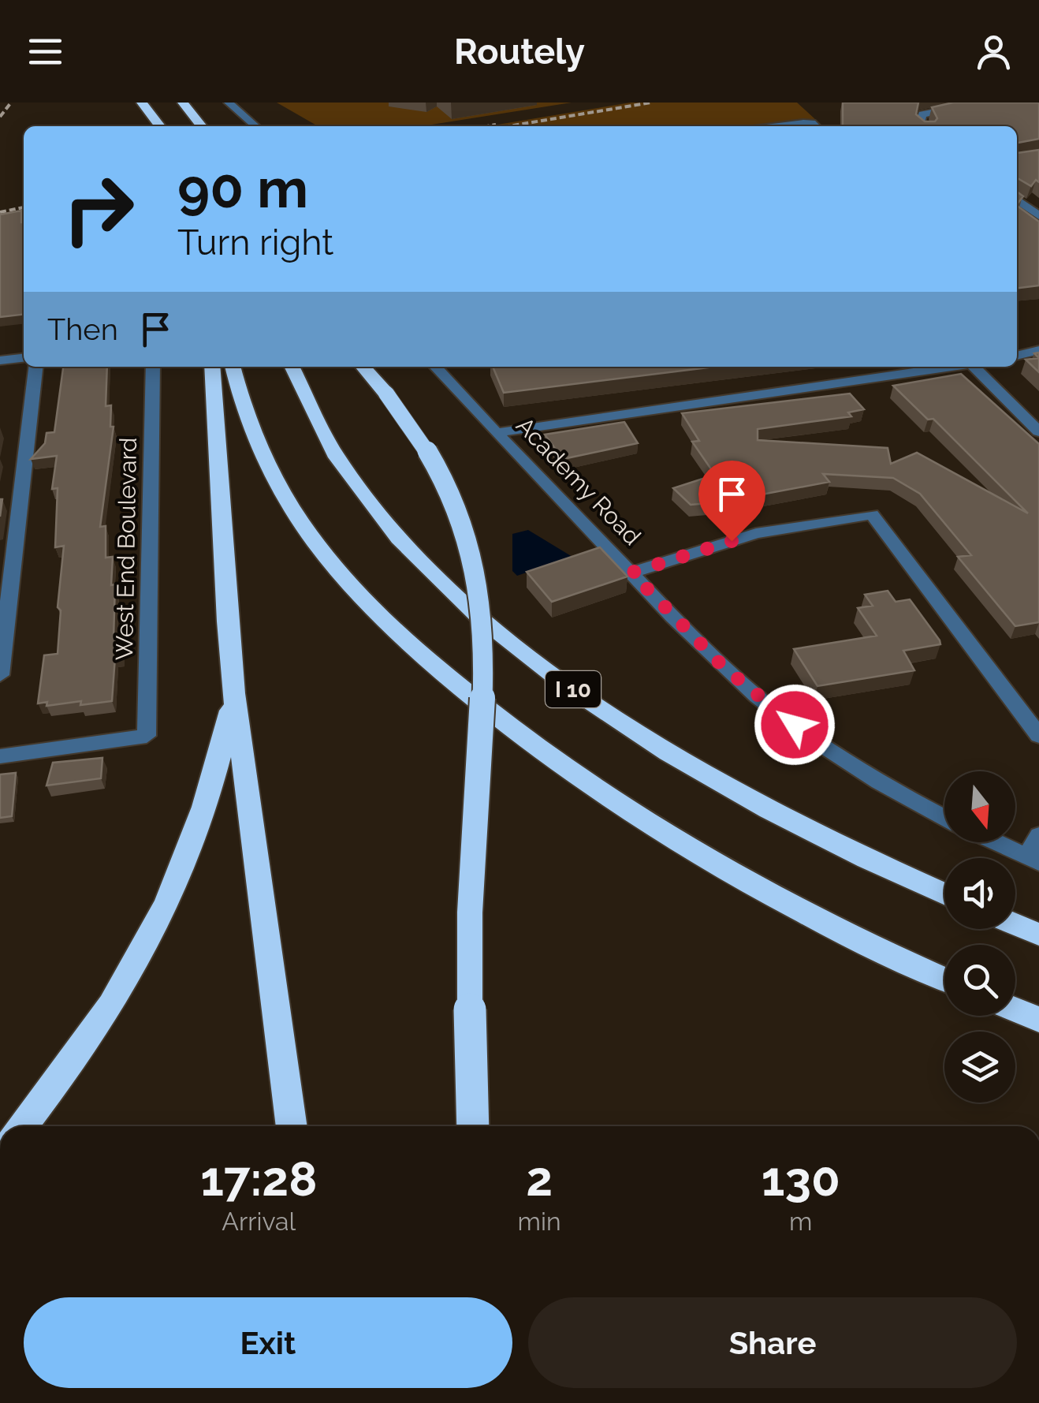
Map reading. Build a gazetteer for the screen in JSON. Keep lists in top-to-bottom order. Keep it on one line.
{"streets":{"highway":["I 10"],"street":["Academy Road","West End Boulevard"]},"north":"bottom","page":{"header":"Routely","turn":["90 m","Turn right"],"then":"Then","eta":["17:28","Arrival","2","min","130","m"],"buttons":["Exit","Share"]}}
